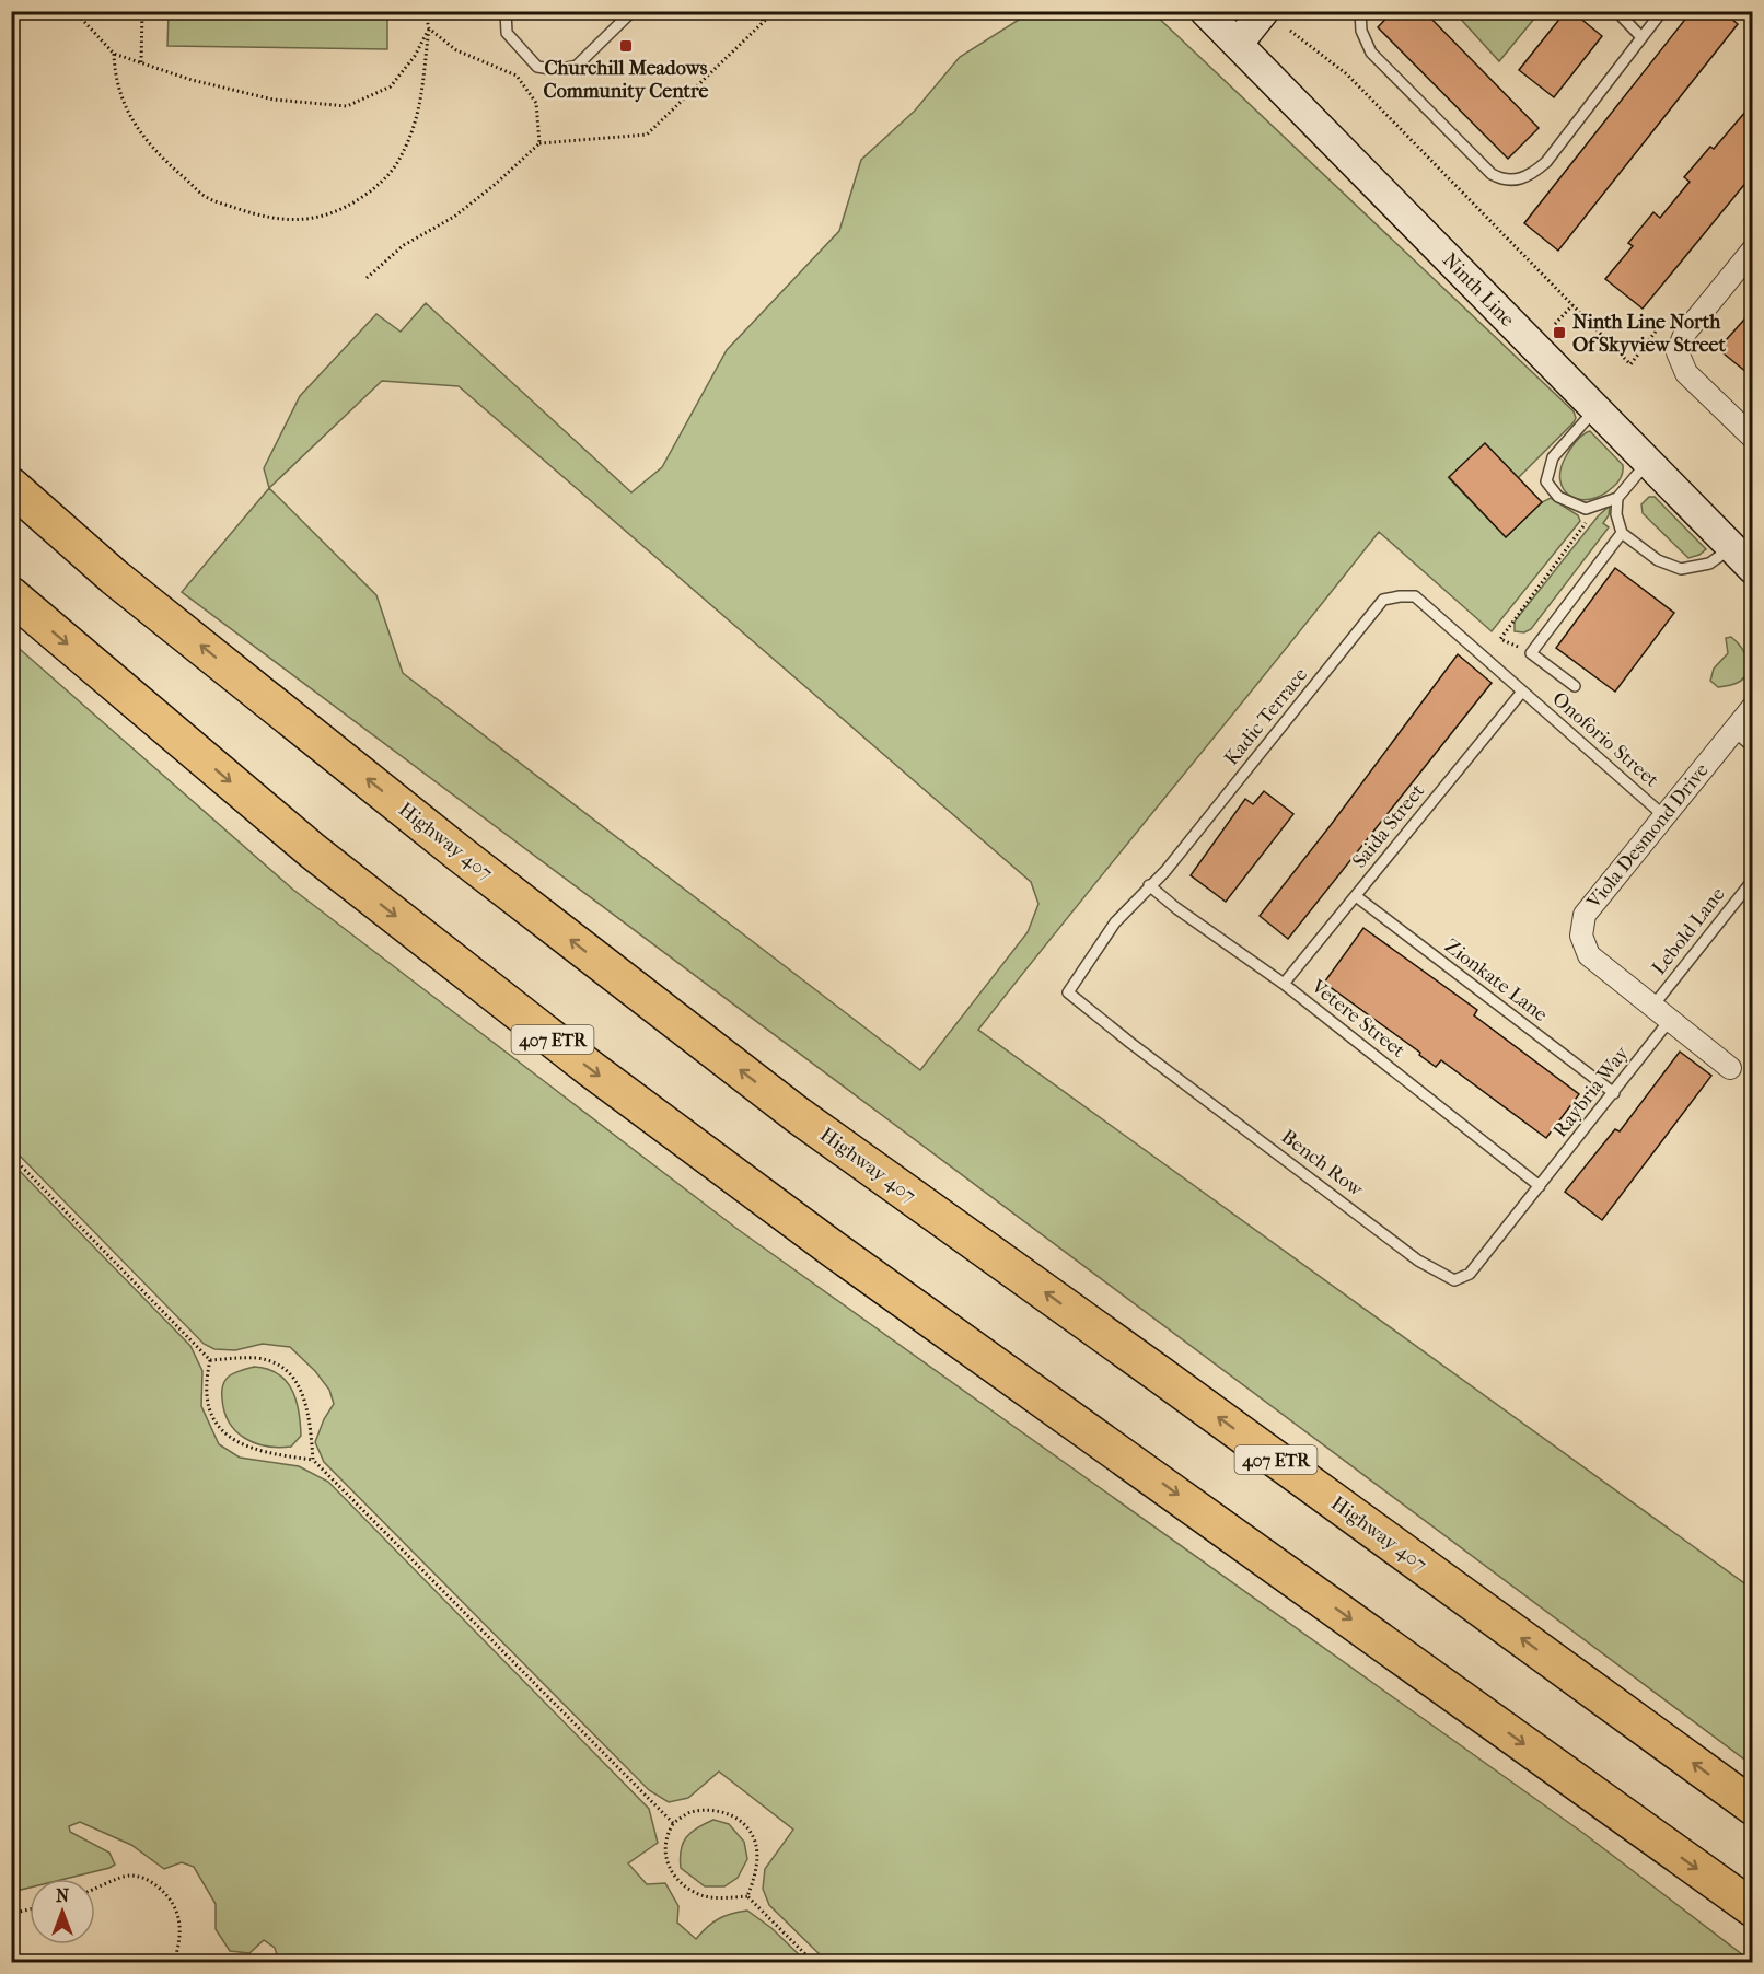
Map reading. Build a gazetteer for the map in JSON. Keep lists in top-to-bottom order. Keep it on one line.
{"streets":{"highway":["Highway 407","407 ETR"],"main road":["Ninth Line"],"street":["Viola Desmond Drive"],"lane":["Kadic Terrace","Onoforio Street","Saida Street","Lebold Lane","Zionkate Lane","Vetere Street","Raybria Way","Bench Row"]},"crossings":[["Kadic Terrace","Onoforio Street"],["Kadic Terrace","Saida Street"],["Kadic Terrace","Vetere Street"],["Kadic Terrace","Bench Row"],["Onoforio Street","Saida Street"],["Onoforio Street","Viola Desmond Drive"],["Saida Street","Zionkate Lane"],["Saida Street","Vetere Street"],["Viola Desmond Drive","Lebold Lane"],["Viola Desmond Drive","Raybria Way"],["Zionkate Lane","Raybria Way"],["Vetere Street","Raybria Way"],["Vetere Street","Bench Row"],["Raybria Way","Bench Row"]],"places":{"transit":["Churchill Meadows Community Centre","Ninth Line North Of Skyview Street"]},"north":"top"}
